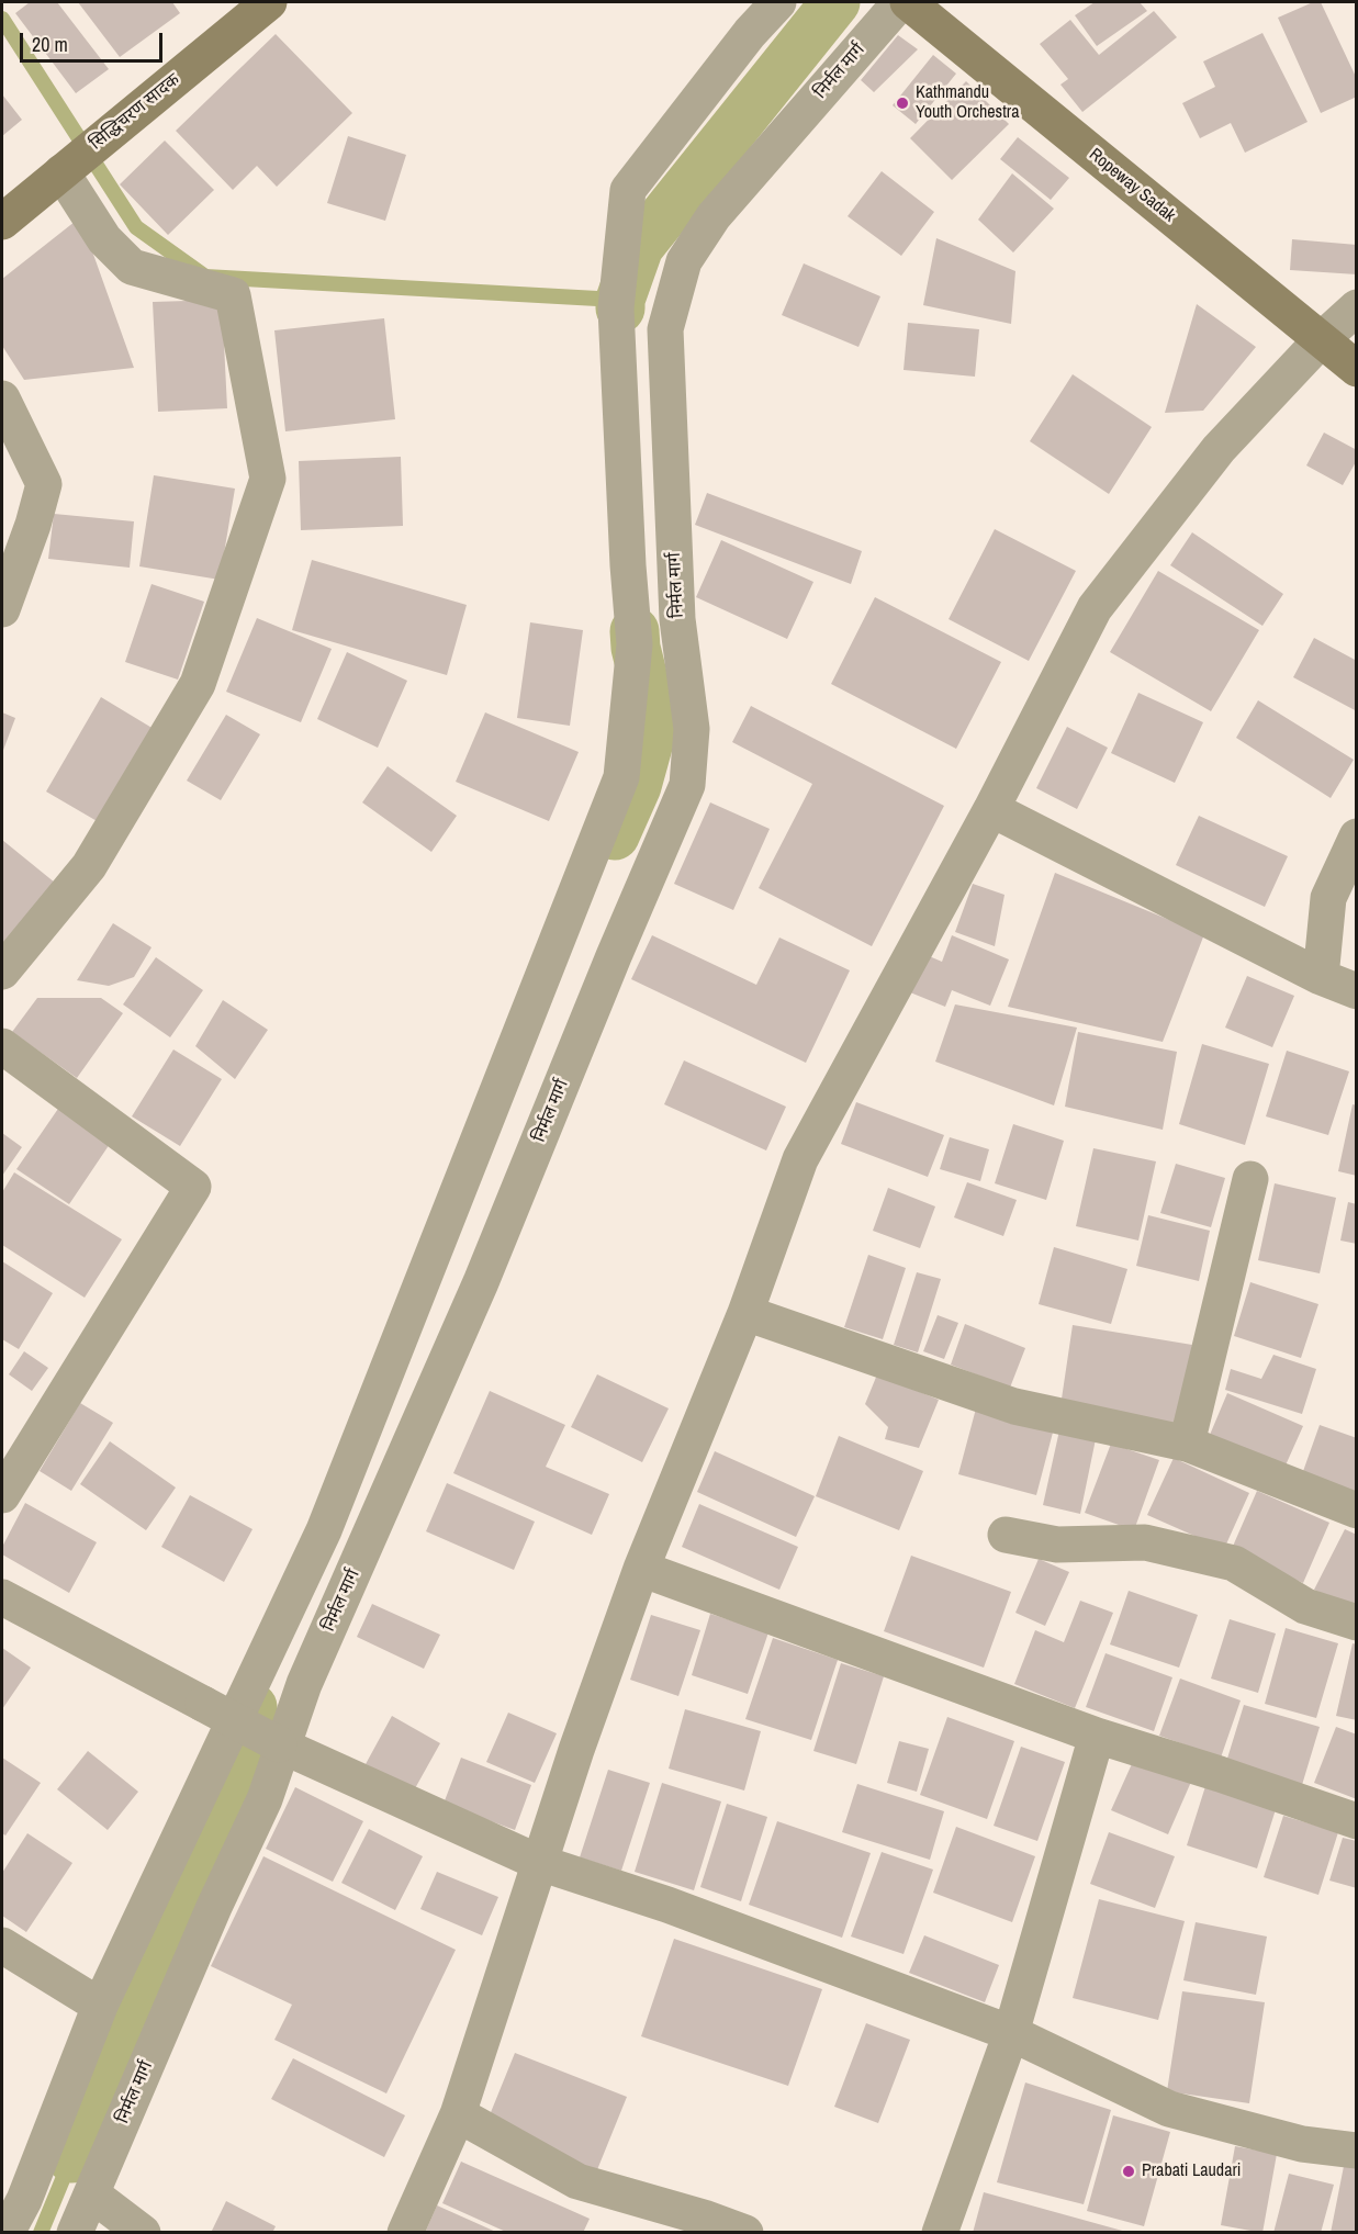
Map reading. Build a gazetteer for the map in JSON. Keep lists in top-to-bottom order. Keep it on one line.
{"streets":{"main road":["सिद्धिचरण सादक","Ropeway Sadak"],"street":["निर्मल मार्ग"]},"places":["Kathmandu Youth Orchestra","Prabati Laudari"],"scale_bar":"20 m"}
